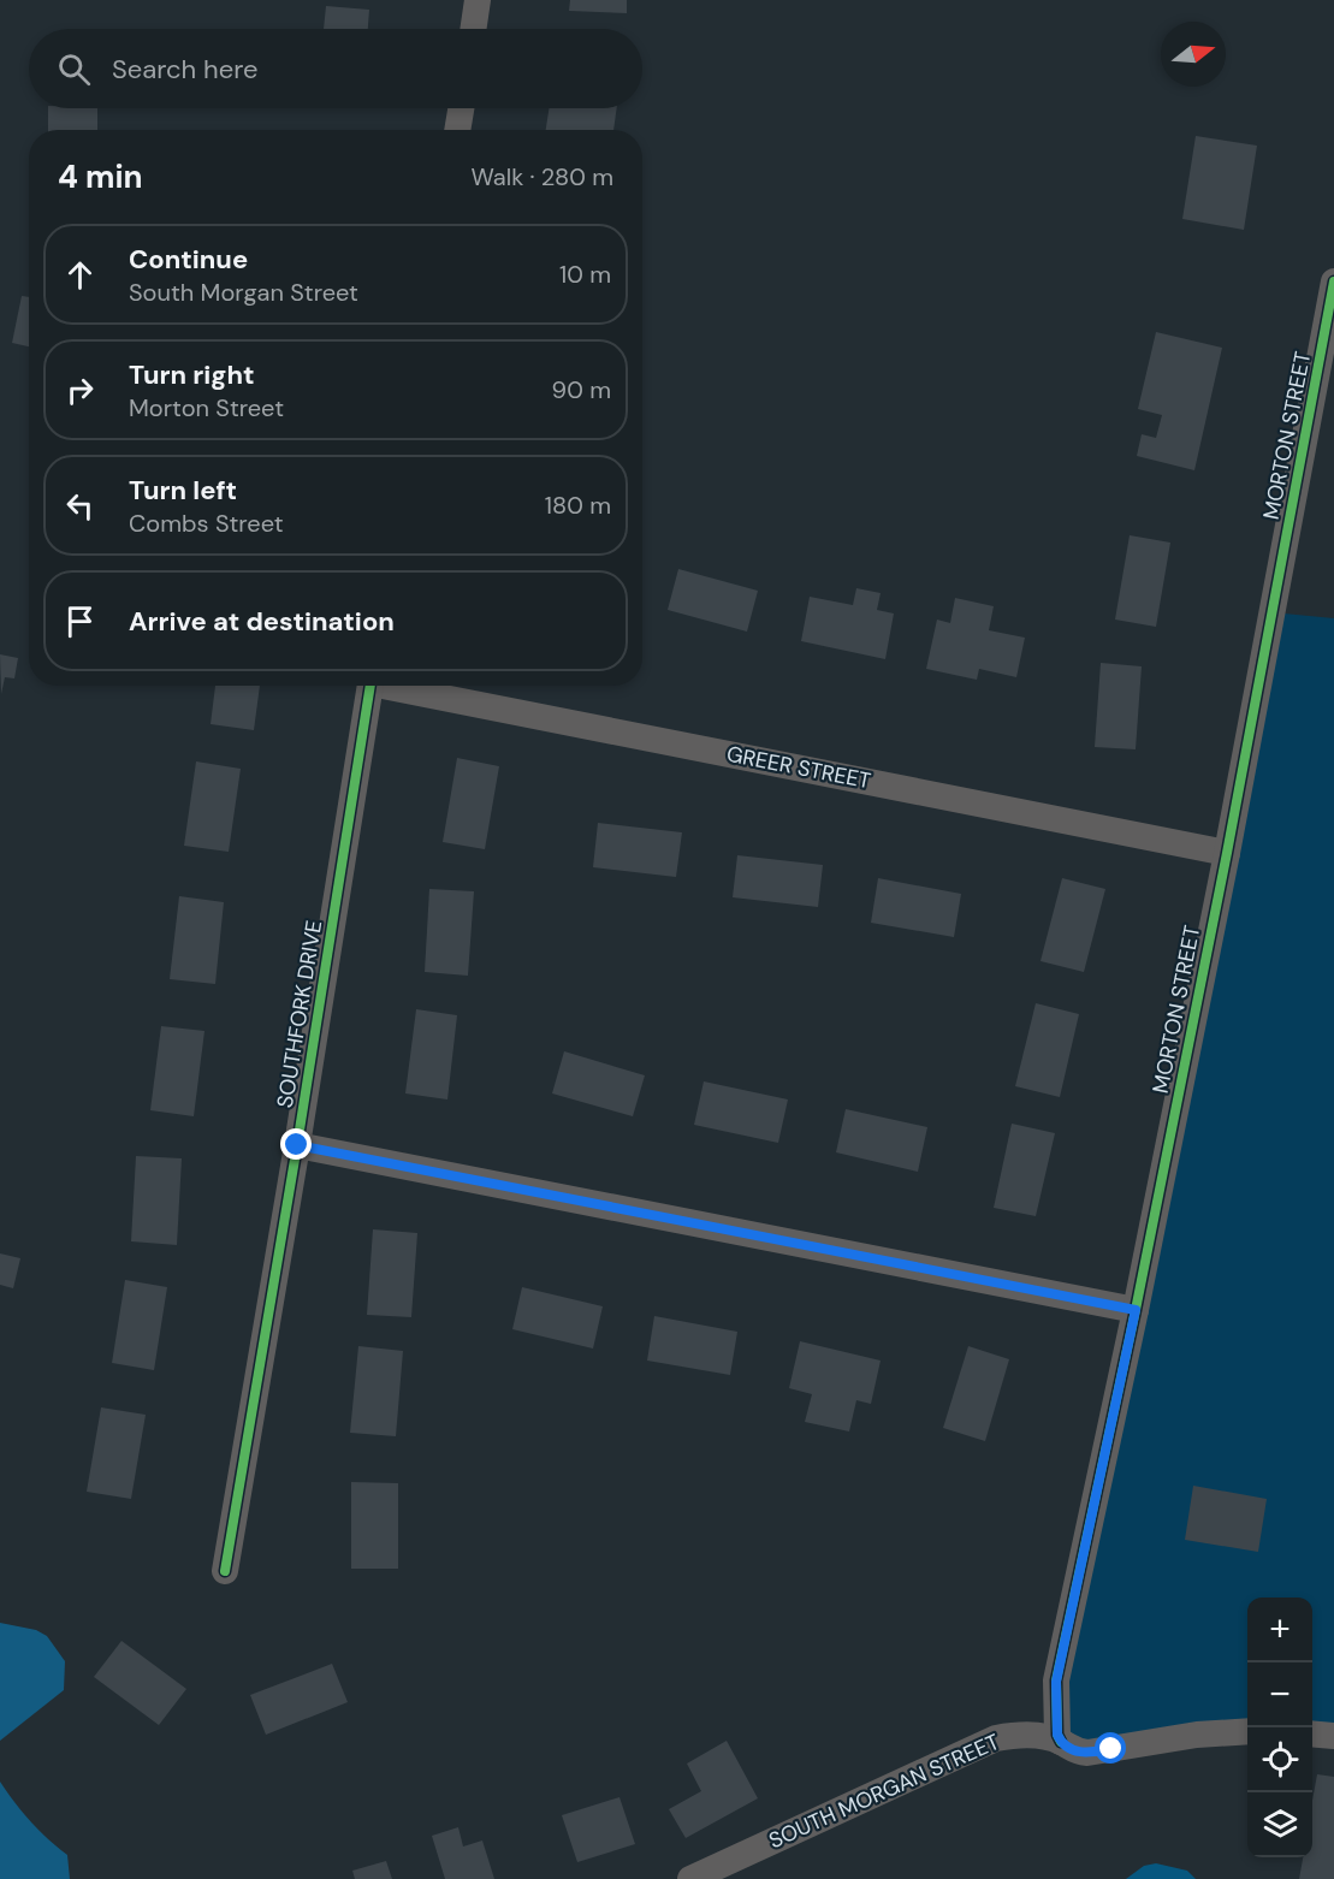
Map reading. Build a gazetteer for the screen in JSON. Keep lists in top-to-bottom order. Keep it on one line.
{"streets":{"street":["MORTON STREET","GREER STREET","SOUTHFORK DRIVE","SOUTH MORGAN STREET"]},"crossings":[["MORTON STREET","GREER STREET"],["MORTON STREET","SOUTH MORGAN STREET"]],"north":"right","page":{"search":"Search here","heading":["4 min","Walk · 280 m"],"list":[["Continue","South Morgan Street","10 m"],["Turn right","Morton Street","90 m"],["Turn left","Combs Street","180 m"],"Arrive at destination"],"map_buttons":["+","−"]}}
